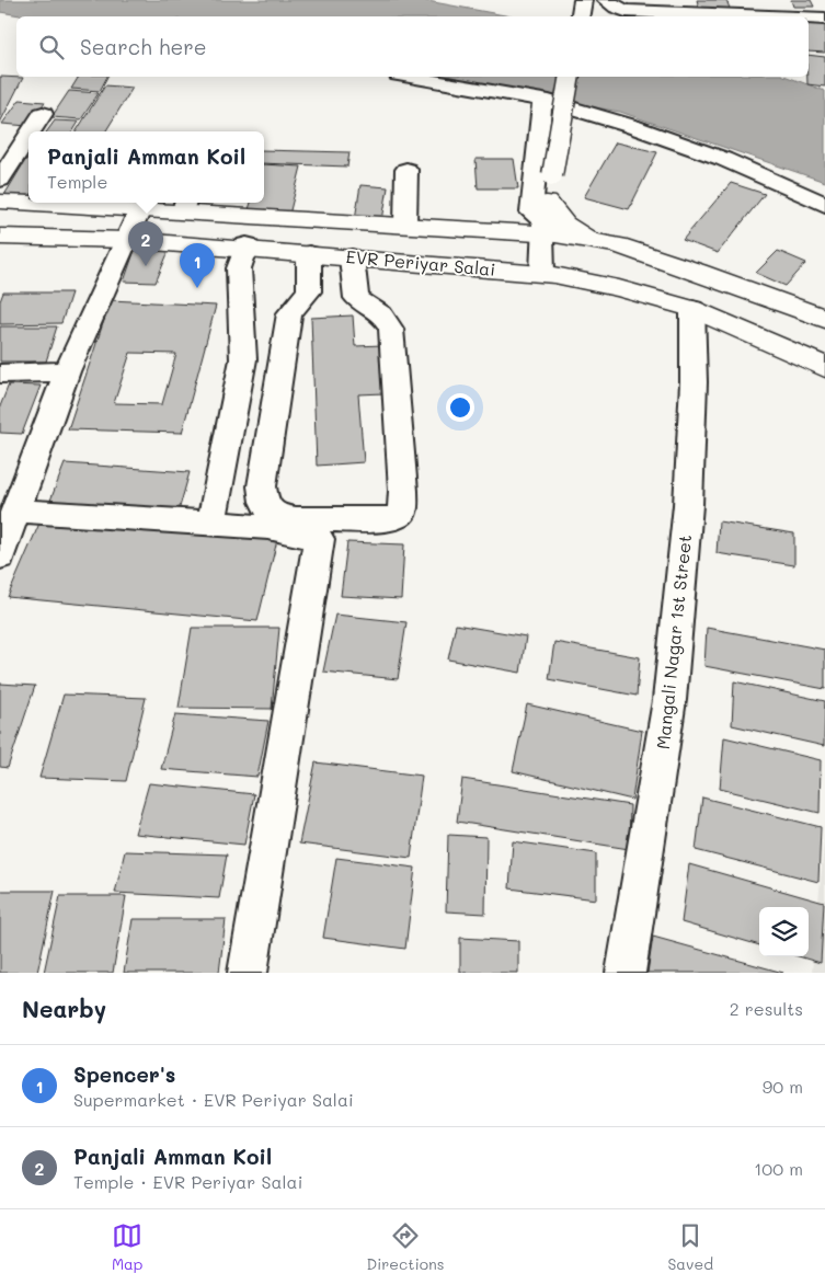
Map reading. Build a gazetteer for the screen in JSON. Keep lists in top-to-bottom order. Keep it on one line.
{"streets":{"main road":["EVR Periyar Salai"],"street":["Mangali Nagar 1st Street"]},"crossings":[["EVR Periyar Salai","Mangali Nagar 1st Street"]],"page":{"search":"Search here","popup":["Panjali Amman Koil","Temple"],"pins":["2","1"],"heading":["Nearby","2 results"],"list":[{"mark":"1","name":"Spencer's","note":"Supermarket · EVR Periyar Salai","value":"90 m"},{"mark":"2","name":"Panjali Amman Koil","note":"Temple · EVR Periyar Salai","value":"100 m"}],"nav":["Map","Directions","Saved"]}}
